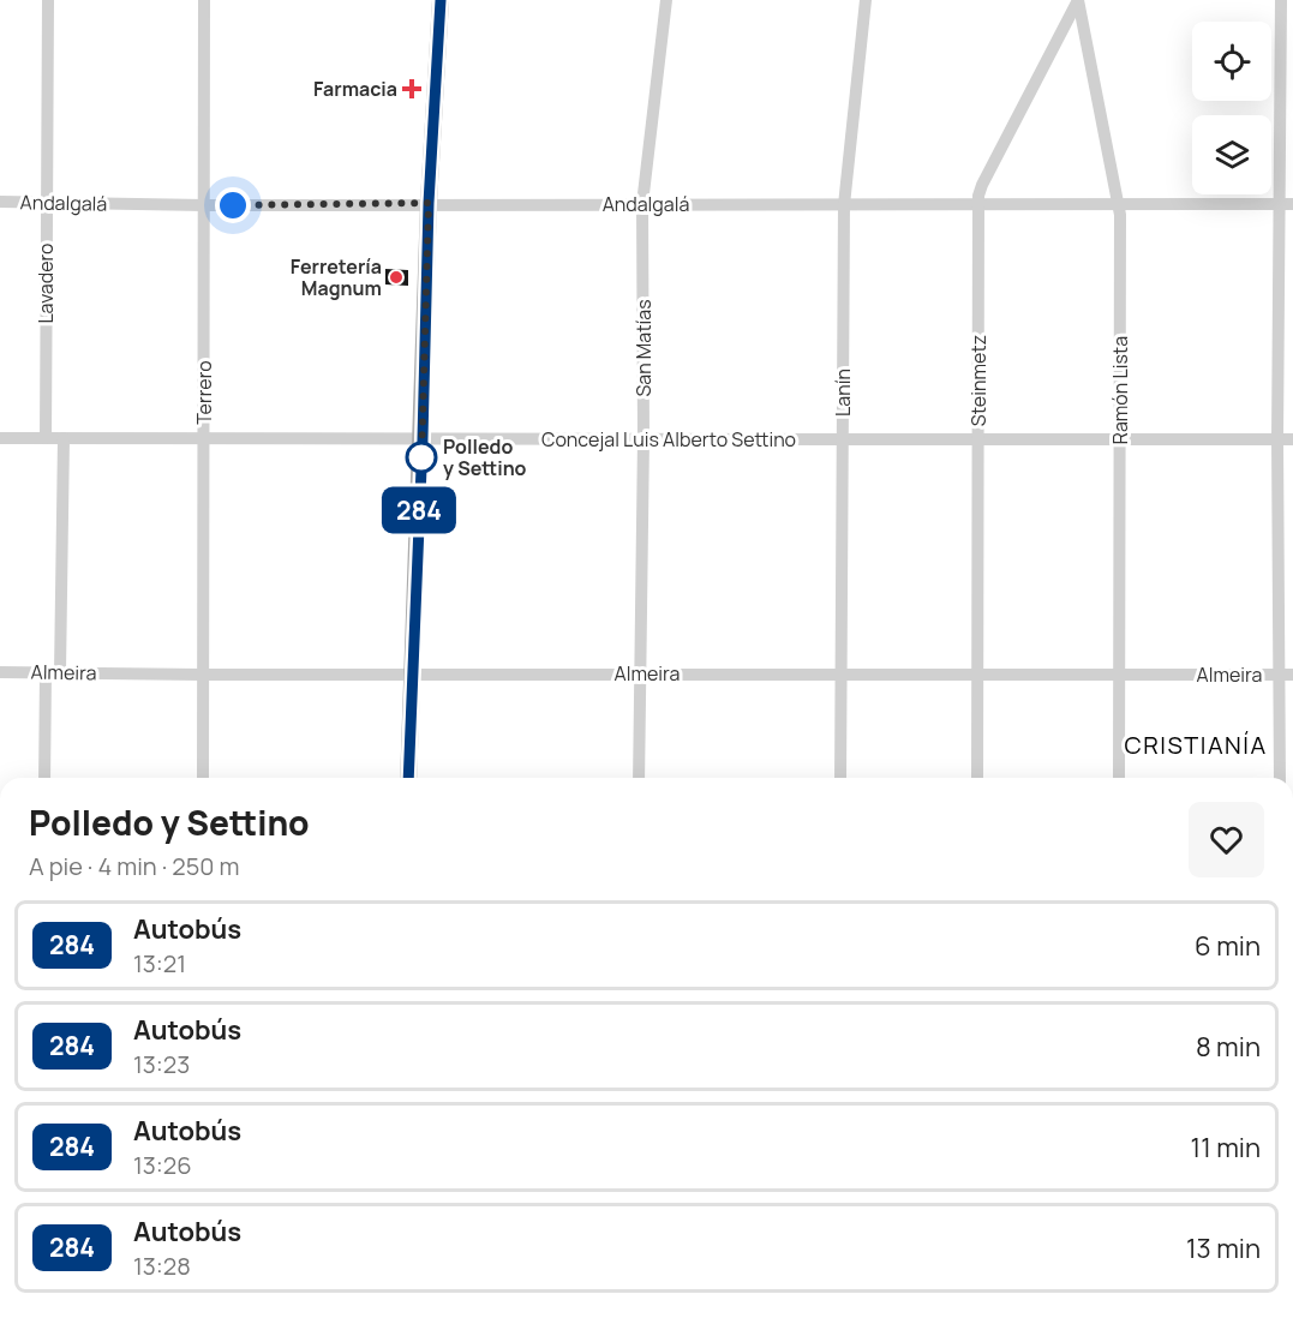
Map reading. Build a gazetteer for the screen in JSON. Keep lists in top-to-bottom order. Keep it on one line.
{"streets":{"street":["Andalgalá","Lavadero","San Matías","Steinmetz","Ramón Lista","Terrero","Lanín","Concejal Luis Alberto Settino","Almeira"]},"crossings":[["Andalgalá","Lavadero"],["Andalgalá","San Matías"],["Andalgalá","Steinmetz"],["Andalgalá","Ramón Lista"],["Andalgalá","Terrero"],["Andalgalá","Lanín"],["Lavadero","Concejal Luis Alberto Settino"],["San Matías","Concejal Luis Alberto Settino"],["San Matías","Almeira"],["Steinmetz","Ramón Lista"],["Steinmetz","Concejal Luis Alberto Settino"],["Steinmetz","Almeira"],["Ramón Lista","Concejal Luis Alberto Settino"],["Ramón Lista","Almeira"],["Terrero","Concejal Luis Alberto Settino"],["Terrero","Almeira"],["Lanín","Concejal Luis Alberto Settino"],["Lanín","Almeira"]],"districts":["CRISTIANÍA"],"places":{"health":["Farmacia"],"other":["Ferretería Magnum","Polledo y Settino"]},"lines":["bus line 284"],"page":{"on_map":"284","heading":["Polledo y Settino","A pie · 4 min · 250 m"],"list":[{"mark":"284","name":"Autobús","note":"13:21","value":"6 min"},{"mark":"284","name":"Autobús","note":"13:23","value":"8 min"},{"mark":"284","name":"Autobús","note":"13:26","value":"11 min"},{"mark":"284","name":"Autobús","note":"13:28","value":"13 min"}]}}
